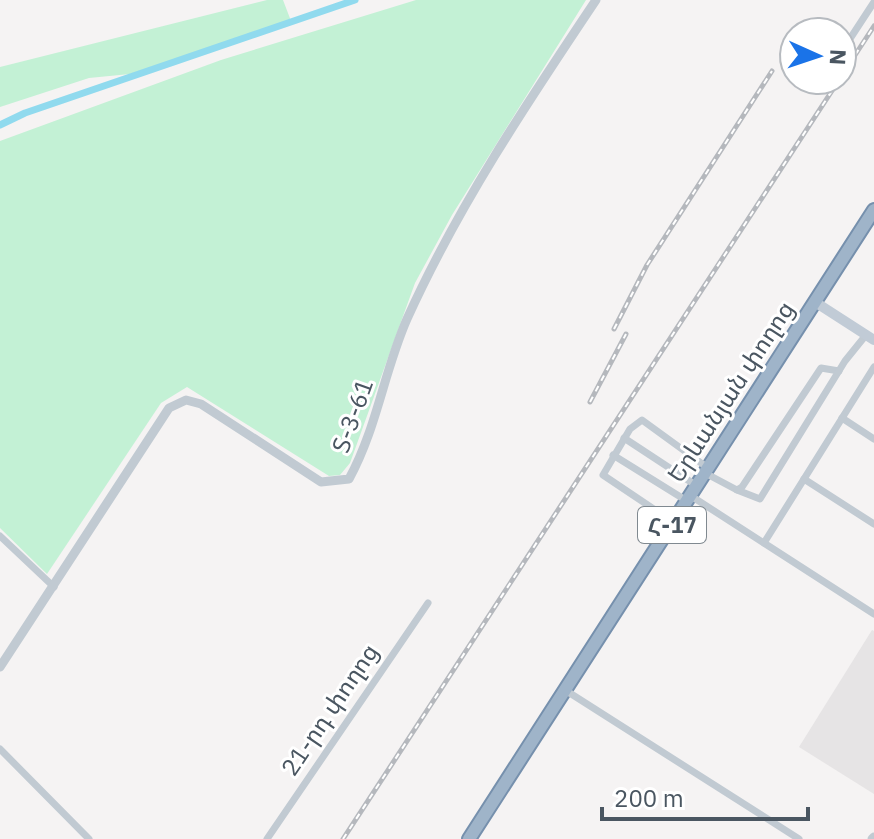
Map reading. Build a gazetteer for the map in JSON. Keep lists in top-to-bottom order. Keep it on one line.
{"streets":{"highway":["Երևանյան փողոց","Հ-17"],"street":["Տ-3-61","21-րդ փողոց"]},"scale_bar":"200 m","north":"right"}
